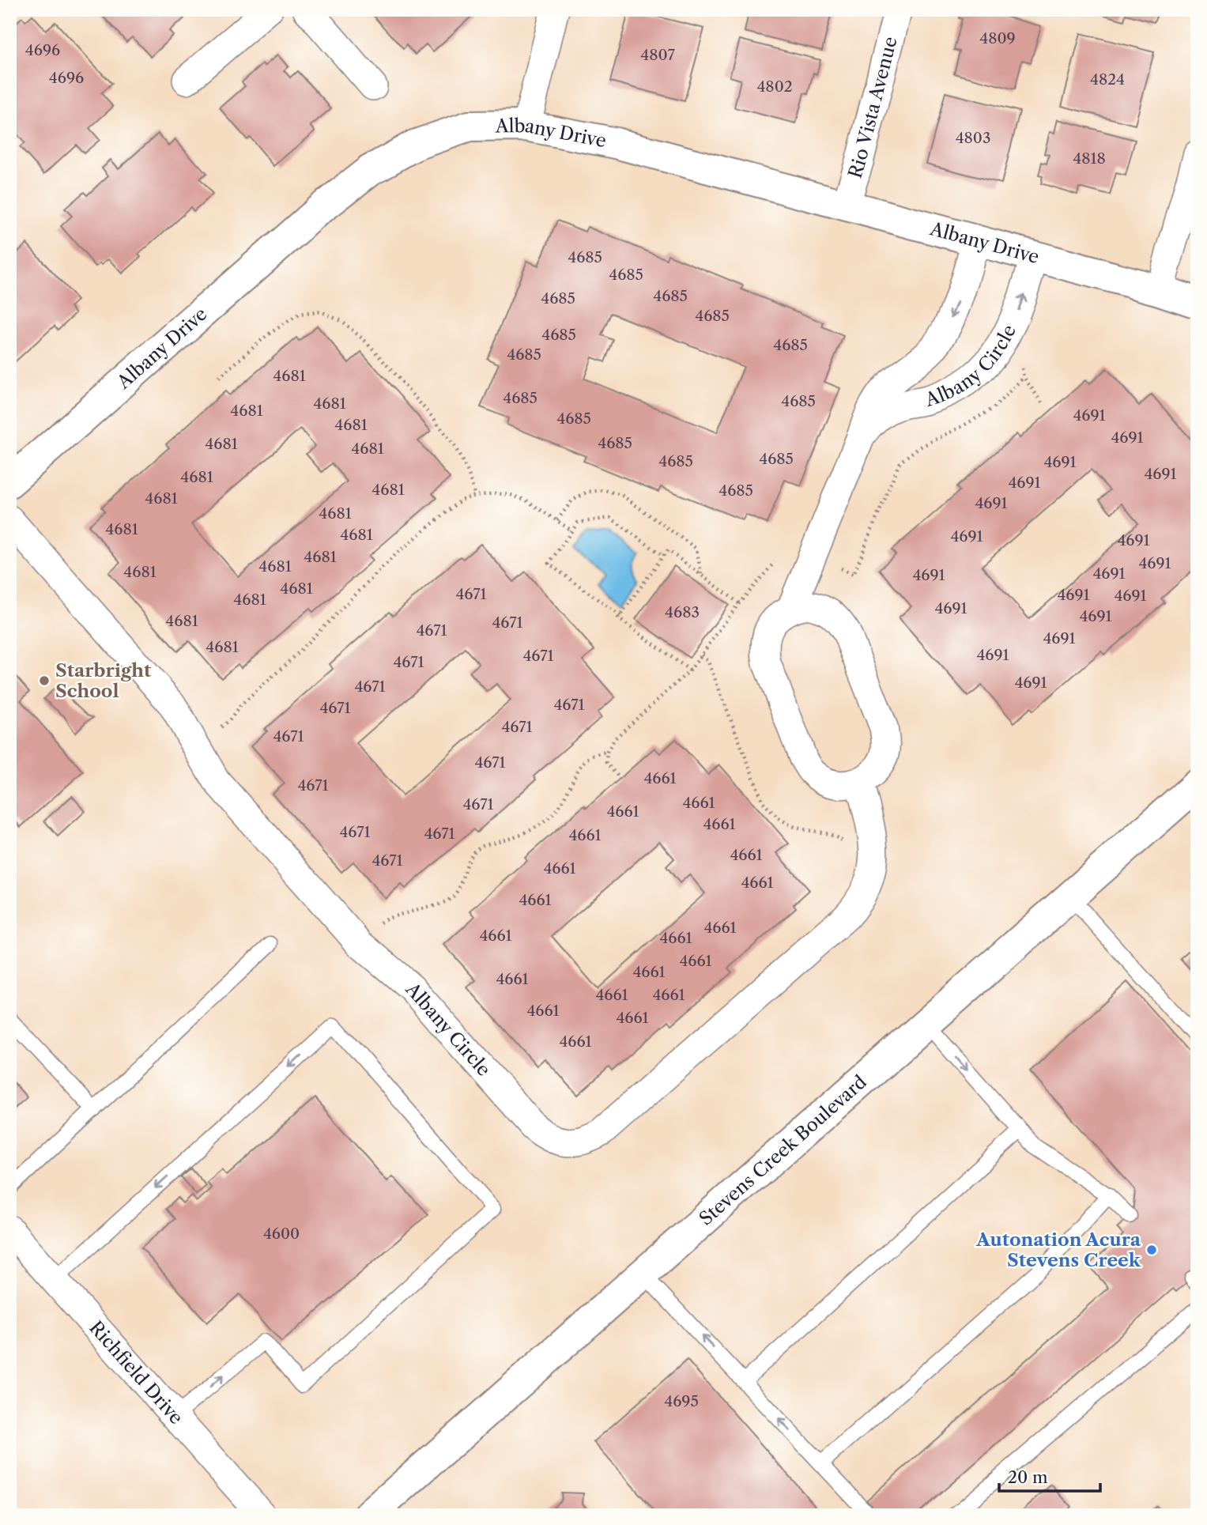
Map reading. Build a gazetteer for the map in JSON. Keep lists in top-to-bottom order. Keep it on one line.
{"streets":{"street":["Rio Vista Avenue","Albany Drive","Albany Circle","Stevens Creek Boulevard","Richfield Drive"]},"crossings":[["Rio Vista Avenue","Albany Drive"],["Albany Drive","Albany Circle"]],"places":["Starbright School","Autonation Acura Stevens Creek"],"house_numbers":["4809","4696","4807","4696","4824","4802","4803","4818","4685","4685","4685","4685","4685","4685","4685","4685","4681","4685","4685","4681","4681","4691","4685","4681","4691","4685","4681","4681","4685","4685","4691","4691","4681","4691","4681","4685","4681","4691","4681","4681","4681","4691","4691","4681","4691","4681","4681","4691","4691","4681","4671","4691","4691","4681","4691","4683","4691","4681","4671","4671","4691","4681","4691","4671","4671","4691","4671","4671","4671","4671","4671","4671","4661","4671","4661","4671","4661","4661","4671","4671","4661","4661","4671","4661","4661","4661","4661","4661","4661","4661","4661","4661","4661","4661","4661","4661","4661","4600","4695"],"scale_bar":"20 m"}
